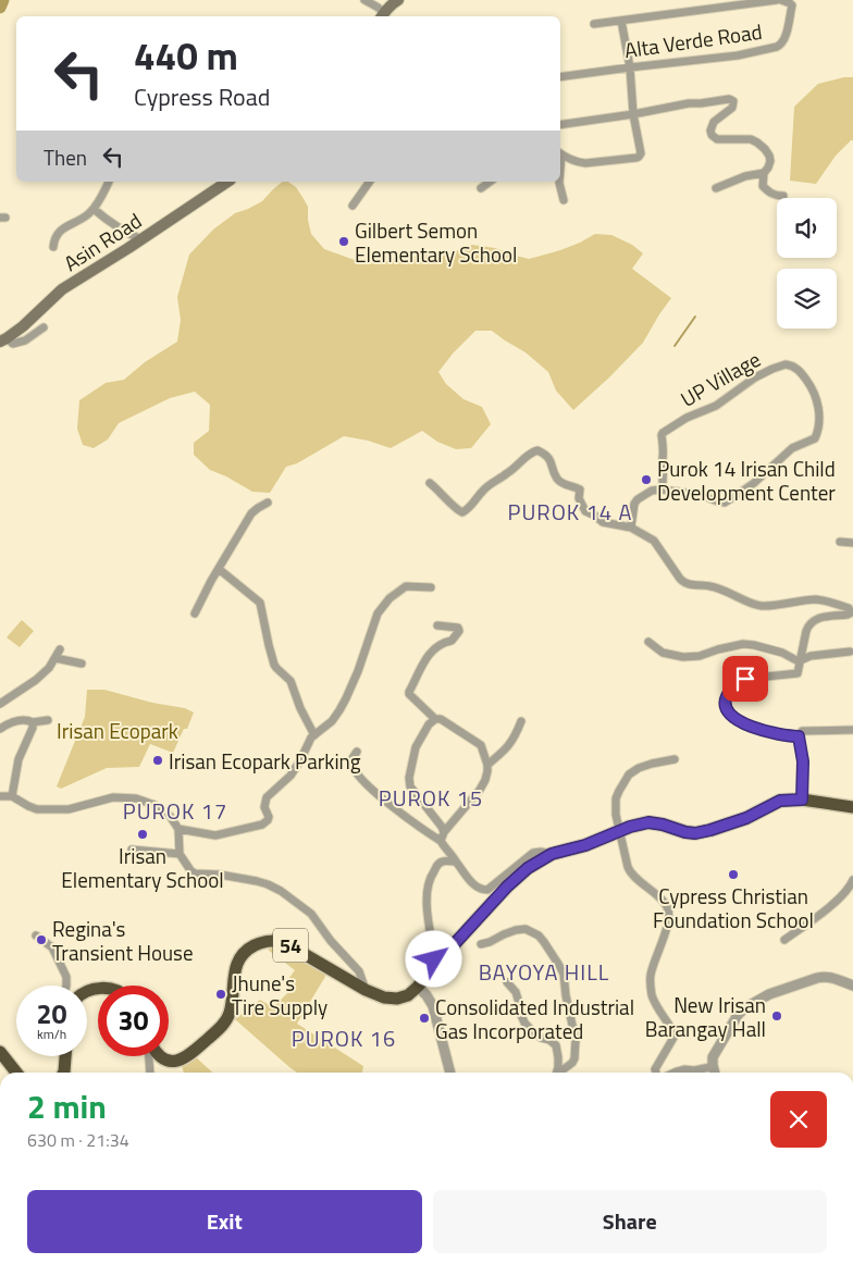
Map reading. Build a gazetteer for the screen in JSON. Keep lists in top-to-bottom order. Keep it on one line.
{"streets":{"highway":["54"],"main road":["Asin Road"],"street":["Alta Verde Road","UP Village"]},"districts":["PUROK 14 A","PUROK 15","PUROK 17","BAYOYA HILL","PUROK 16"],"parks":["Irisan Ecopark"],"places":["Gilbert Semon Elementary School","Purok 14 Irisan Child Development Center","Irisan Ecopark Parking","Irisan Elementary School","Cypress Christian Foundation School","Regina's Transient House","Jhune's Tire Supply","New Irisan Barangay Hall","Consolidated Industrial Gas Incorporated"],"page":{"turn":["440 m","Cypress Road"],"then":"Then","speed":"20 km/h","limit":"30","heading":["2 min","630 m · 21:34"],"buttons":["Exit","Share"]}}
